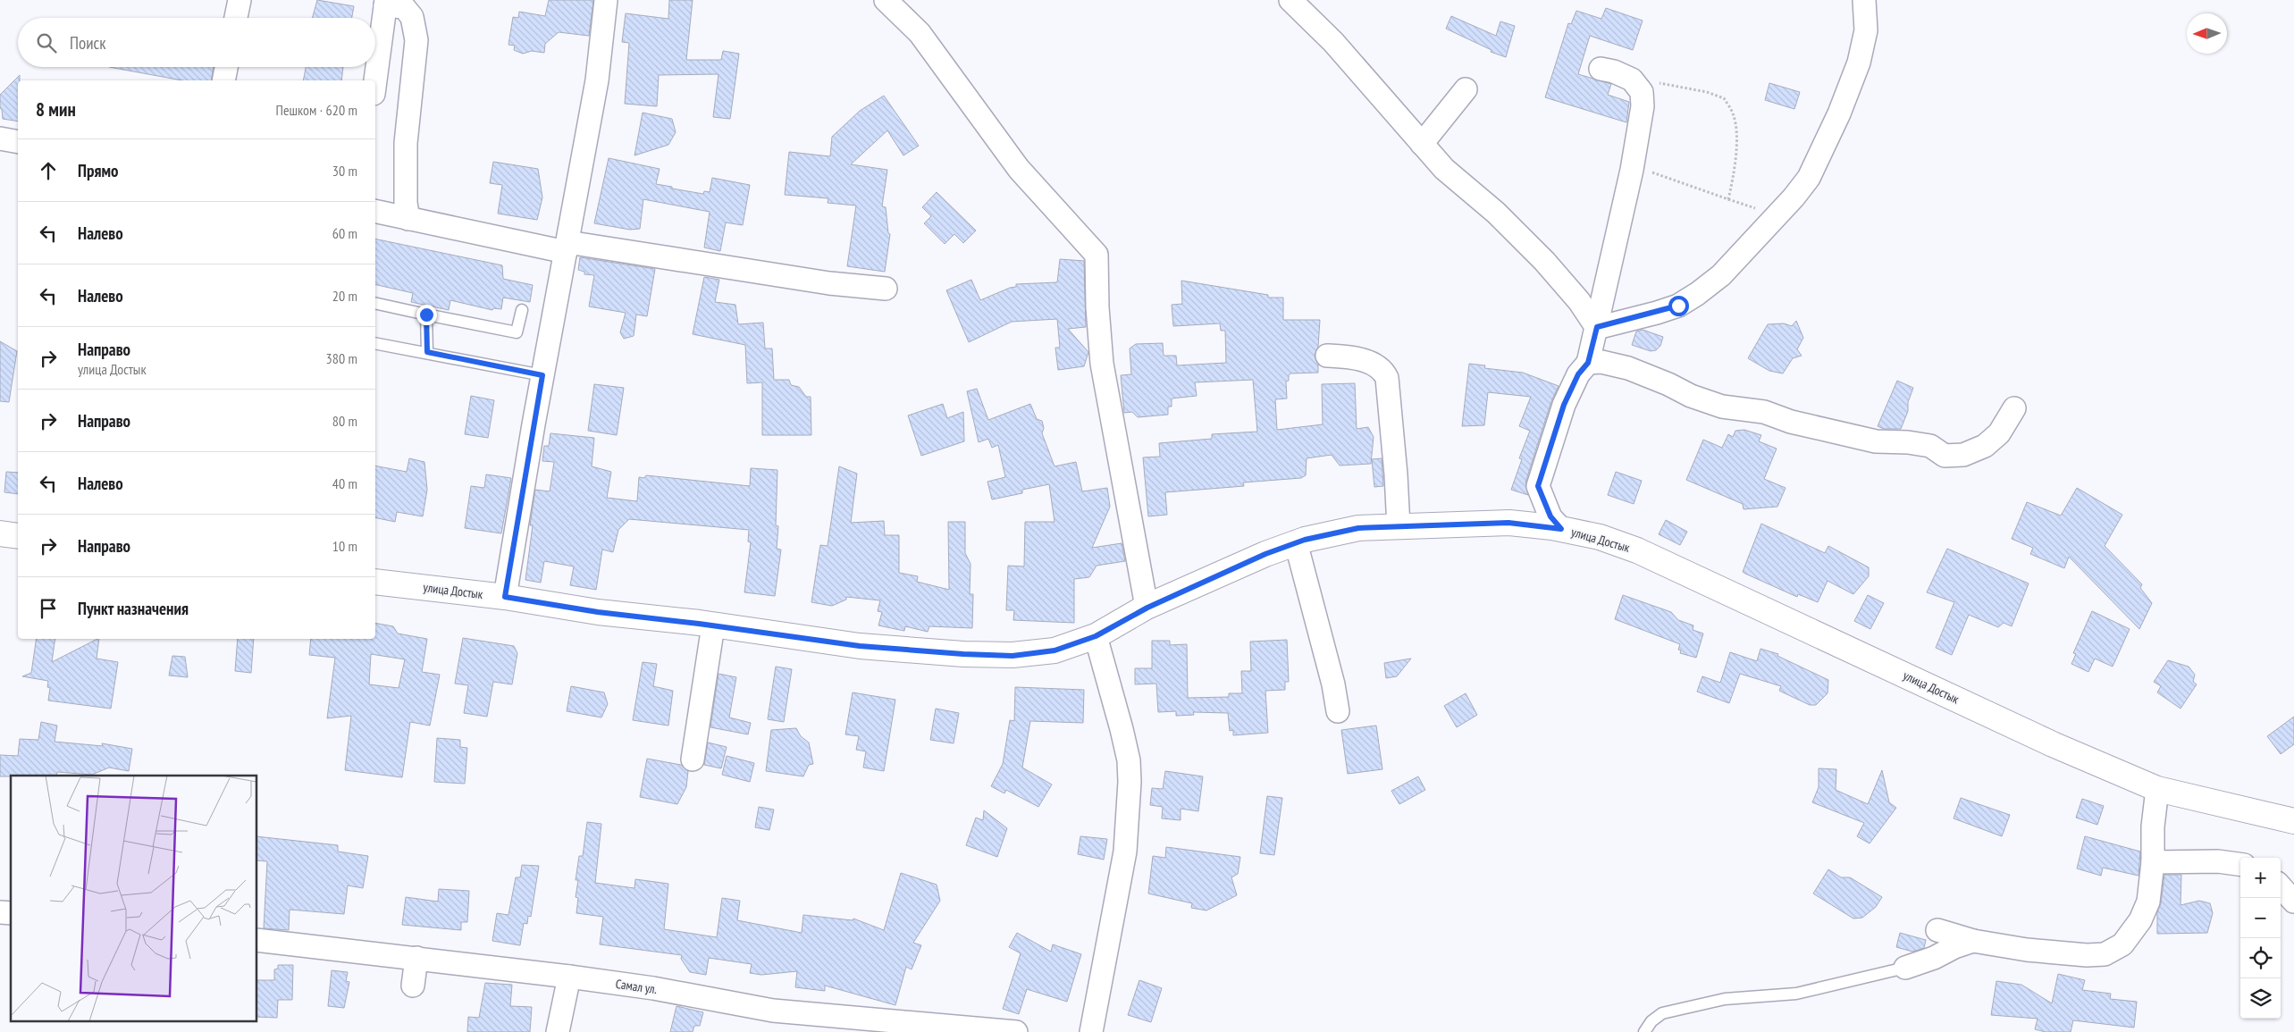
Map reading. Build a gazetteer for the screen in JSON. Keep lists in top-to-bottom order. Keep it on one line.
{"streets":{"main road":["улица Достык"],"street":["Самал ул."]},"north":"left","page":{"search":"Поиск","heading":["8 мин","Пешком · 620 m"],"list":[["Прямо","30 m"],["Налево","60 m"],["Налево","20 m"],["Направо","улица Достык","380 m"],["Направо","80 m"],["Налево","40 m"],["Направо","10 m"],"Пункт назначения"],"map_buttons":["+","−"]}}
